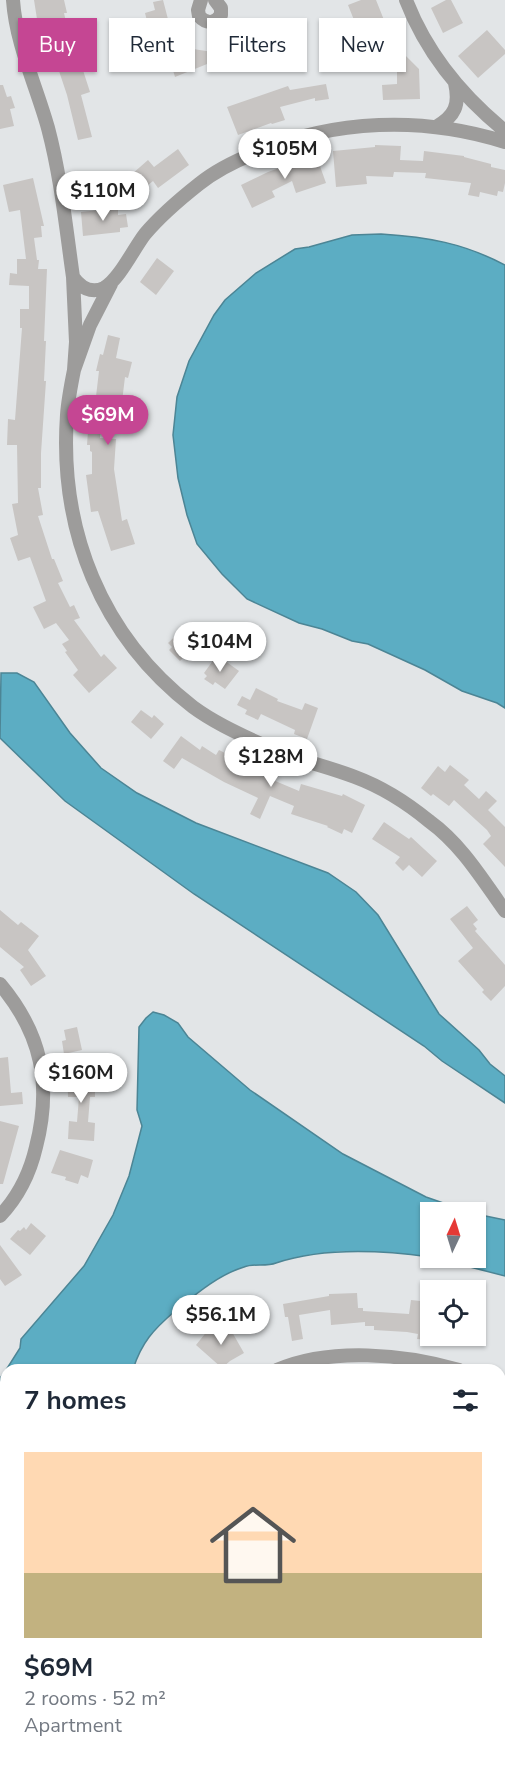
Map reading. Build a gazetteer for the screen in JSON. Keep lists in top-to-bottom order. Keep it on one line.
{"north":"top","page":{"chip":["Buy","Rent","Filters","New"],"price":["$105M","$110M","$69M","$104M","$128M","$160M","$56.1M"],"heading":"7 homes","list":[{"name":"$69M","note":"2 rooms · 52 m² · Apartment"}]}}
